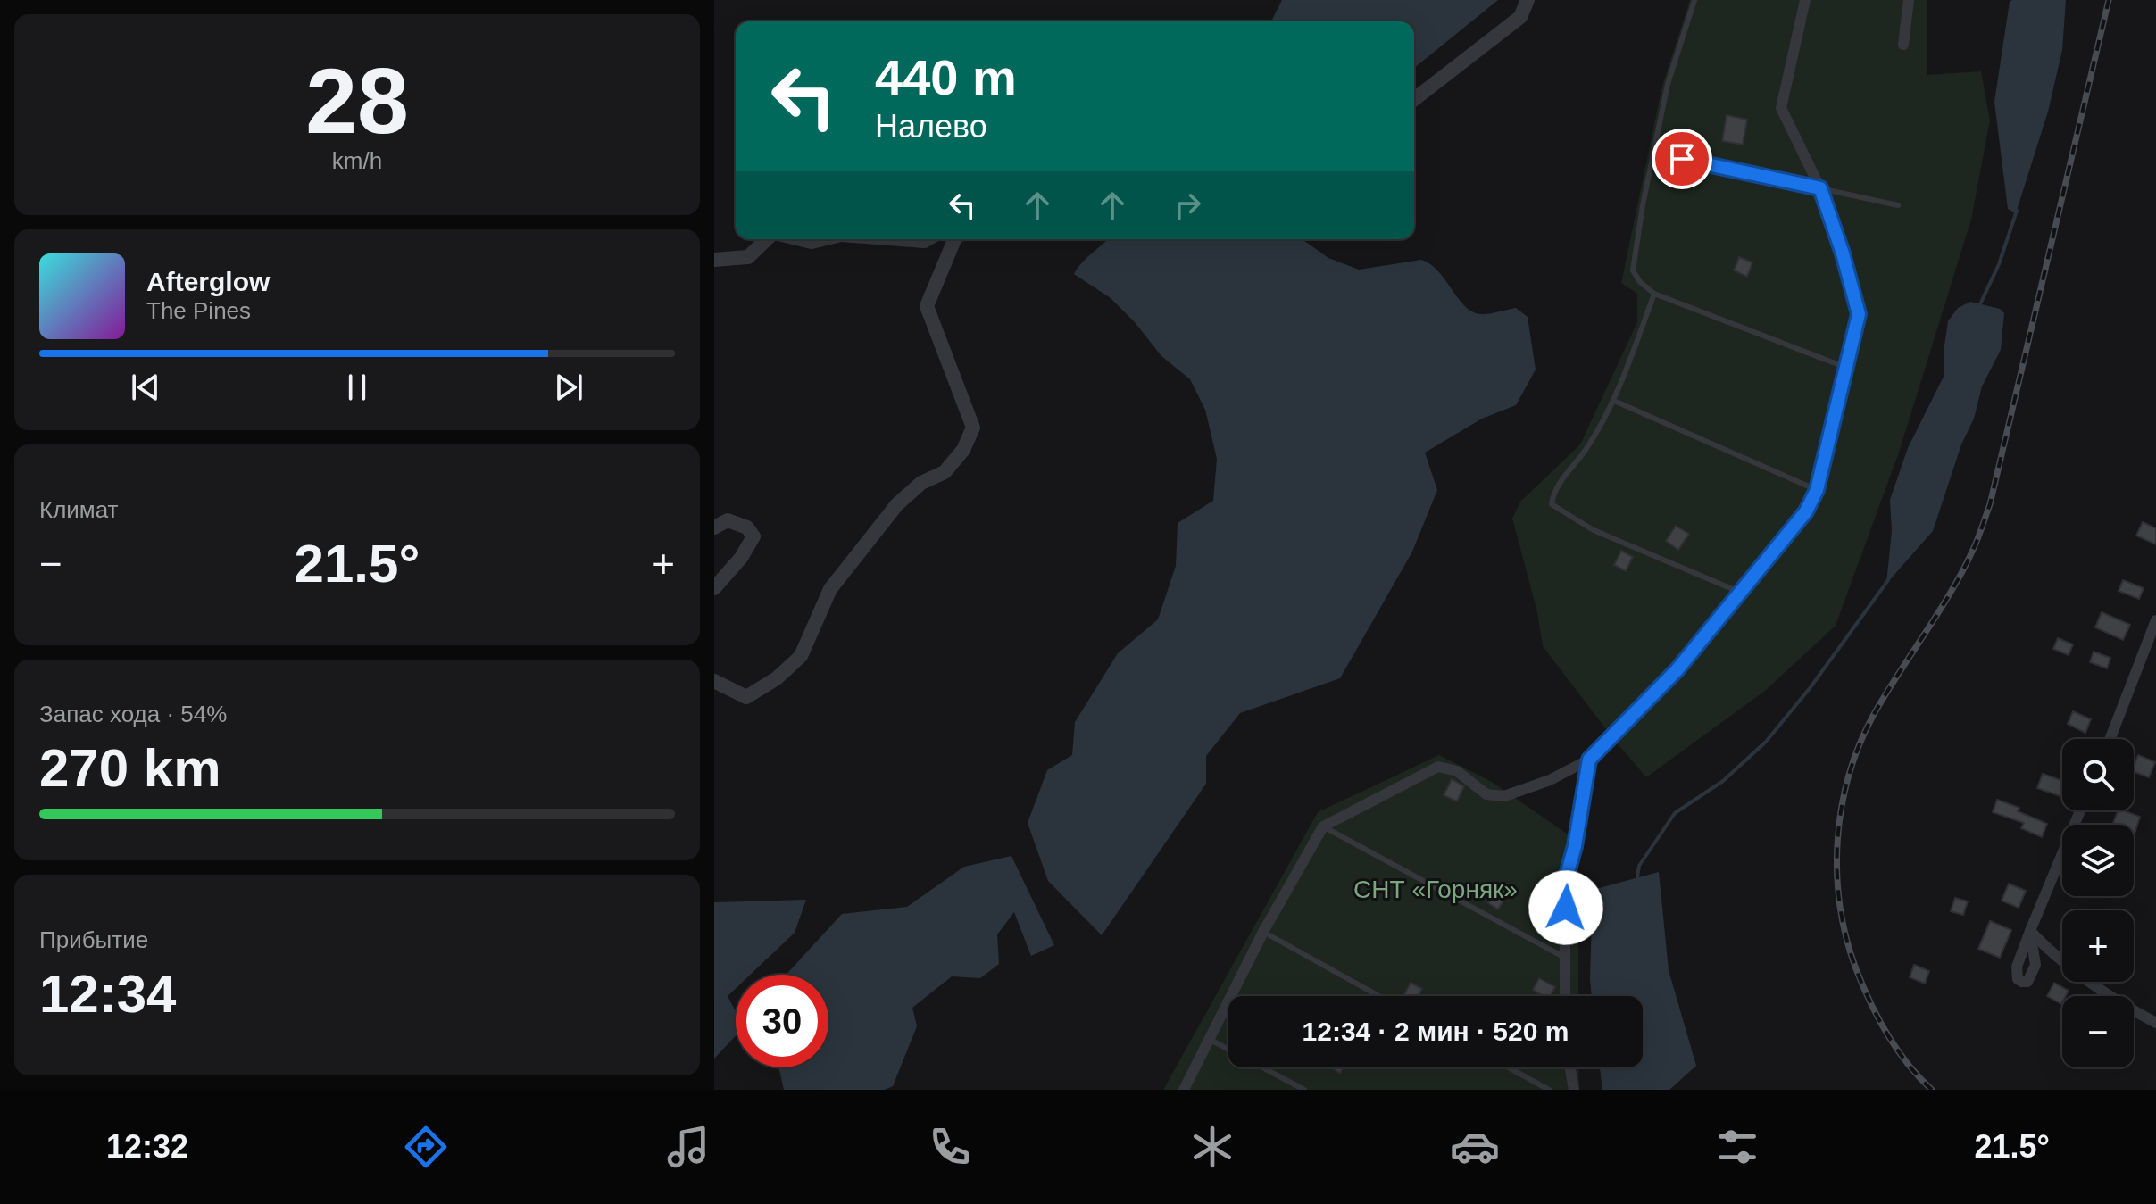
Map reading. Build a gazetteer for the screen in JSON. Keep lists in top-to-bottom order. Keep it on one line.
{"parks":["СНТ «Горняк»"],"page":{"tile":[["28","km/h"],"Климат",["Запас хода · 54%","270 km"],["Прибытие","12:34"]],"turn":["440 m","Налево"],"song":["Afterglow","The Pines"],"heat":["−","21.5°","+"],"map_buttons":["+","−"],"limit":"30","trip":"12:34 · 2 мин · 520 m","tabs":["12:32","21.5°"]}}
